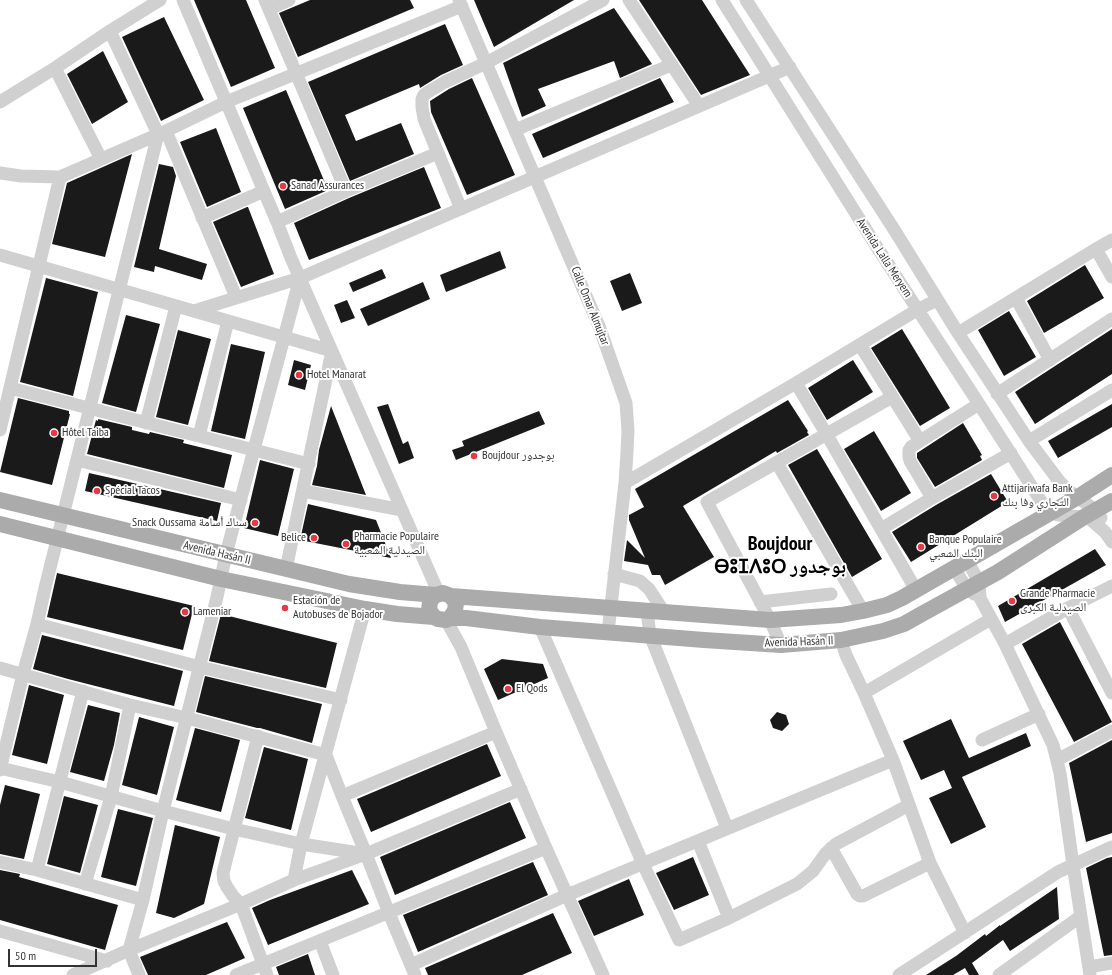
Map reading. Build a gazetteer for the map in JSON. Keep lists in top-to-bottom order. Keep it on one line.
{"streets":{"main road":["Avenida Hasán II"],"street":["Avenida Lalla Meryem","Calle Omar Almujtar"]},"crossings":[["Avenida Lalla Meryem","Avenida Hasán II"],["Calle Omar Almujtar","Avenida Hasán II"]],"districts":["Boujdour ⴱⵓⵊⴷⵓⵔ بوجدور"],"places":["Sanad Assurances","Hotel Manarat","Hôtel Taiba","Boujdour بوجدور","Spécial Tacos","Attijariwafa Bank التجاري وفا بنك","Snack Oussama سناك أسامة","Belice","Pharmacie Populaire الصيدلية الشعبية","Banque Populaire البنك الشعبي","Grande Pharmacie الصيدلية الكبرى","Estación de Autobuses de Bojador","Lameniar","El Qods"],"scale_bar":"50 m"}
